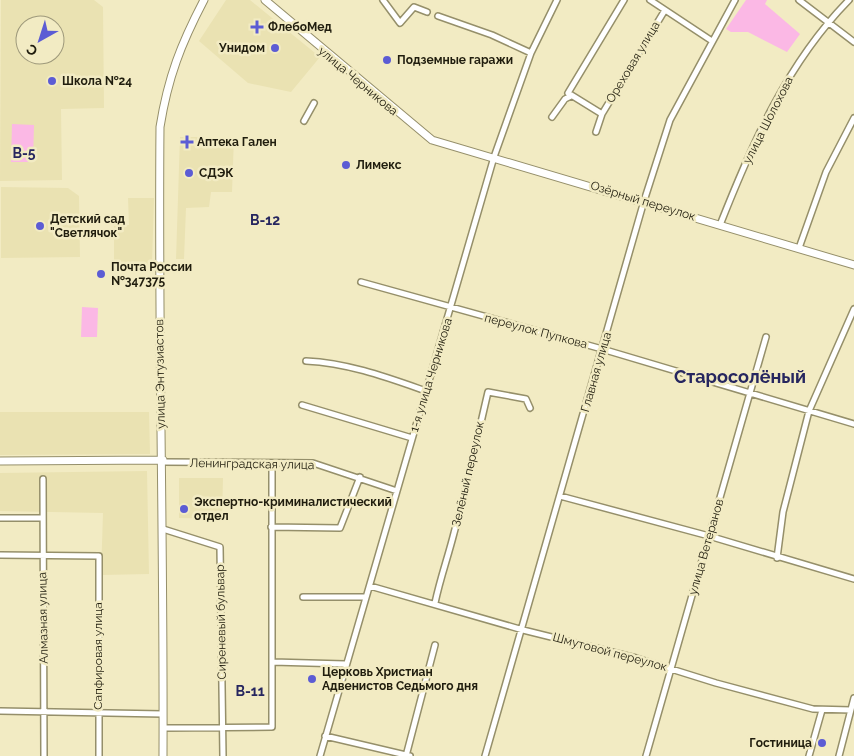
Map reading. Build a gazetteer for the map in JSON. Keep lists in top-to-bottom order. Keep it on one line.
{"streets":{"street":["Ореховая улица","улица Черникова","улица Шолохова","Озёрный переулок","переулок Пупкова","Главная улица","улица Энтузиастов","1-я улица Черникова","Ленинградская улица","Зелёный переулок","улица Ветеранов","Алмазная улица","Сиреневый бульвар","Шмутовой переулок","Сапфировая улица"]},"crossings":[["улица Черникова","Озёрный переулок"],["улица Шолохова","Озёрный переулок"],["Озёрный переулок","Главная улица"],["Озёрный переулок","1-я улица Черникова"],["переулок Пупкова","Главная улица"],["переулок Пупкова","1-я улица Черникова"],["переулок Пупкова","улица Ветеранов"],["Главная улица","Шмутовой переулок"],["улица Энтузиастов","Ленинградская улица"],["улица Энтузиастов","Сиреневый бульвар"],["1-я улица Черникова","Ленинградская улица"],["1-я улица Черникова","Шмутовой переулок"],["Зелёный переулок","Шмутовой переулок"],["улица Ветеранов","Шмутовой переулок"],["Алмазная улица","Сапфировая улица"]],"districts":["В-5","В-12","Староcолёный","В-11"],"places":{"health":["ФлебоМед","Аптека Гален"],"other":["Унидом","Подземные гаражи","Школа №24","Лимекс","СДЭК","Детский сад \"Светлячок\"","Почта России №347375","Экспертно-криминалистический отдел","Церковь Христиан Адвенистов Седьмого дня","Гостиница"]},"north":"bottom left"}
